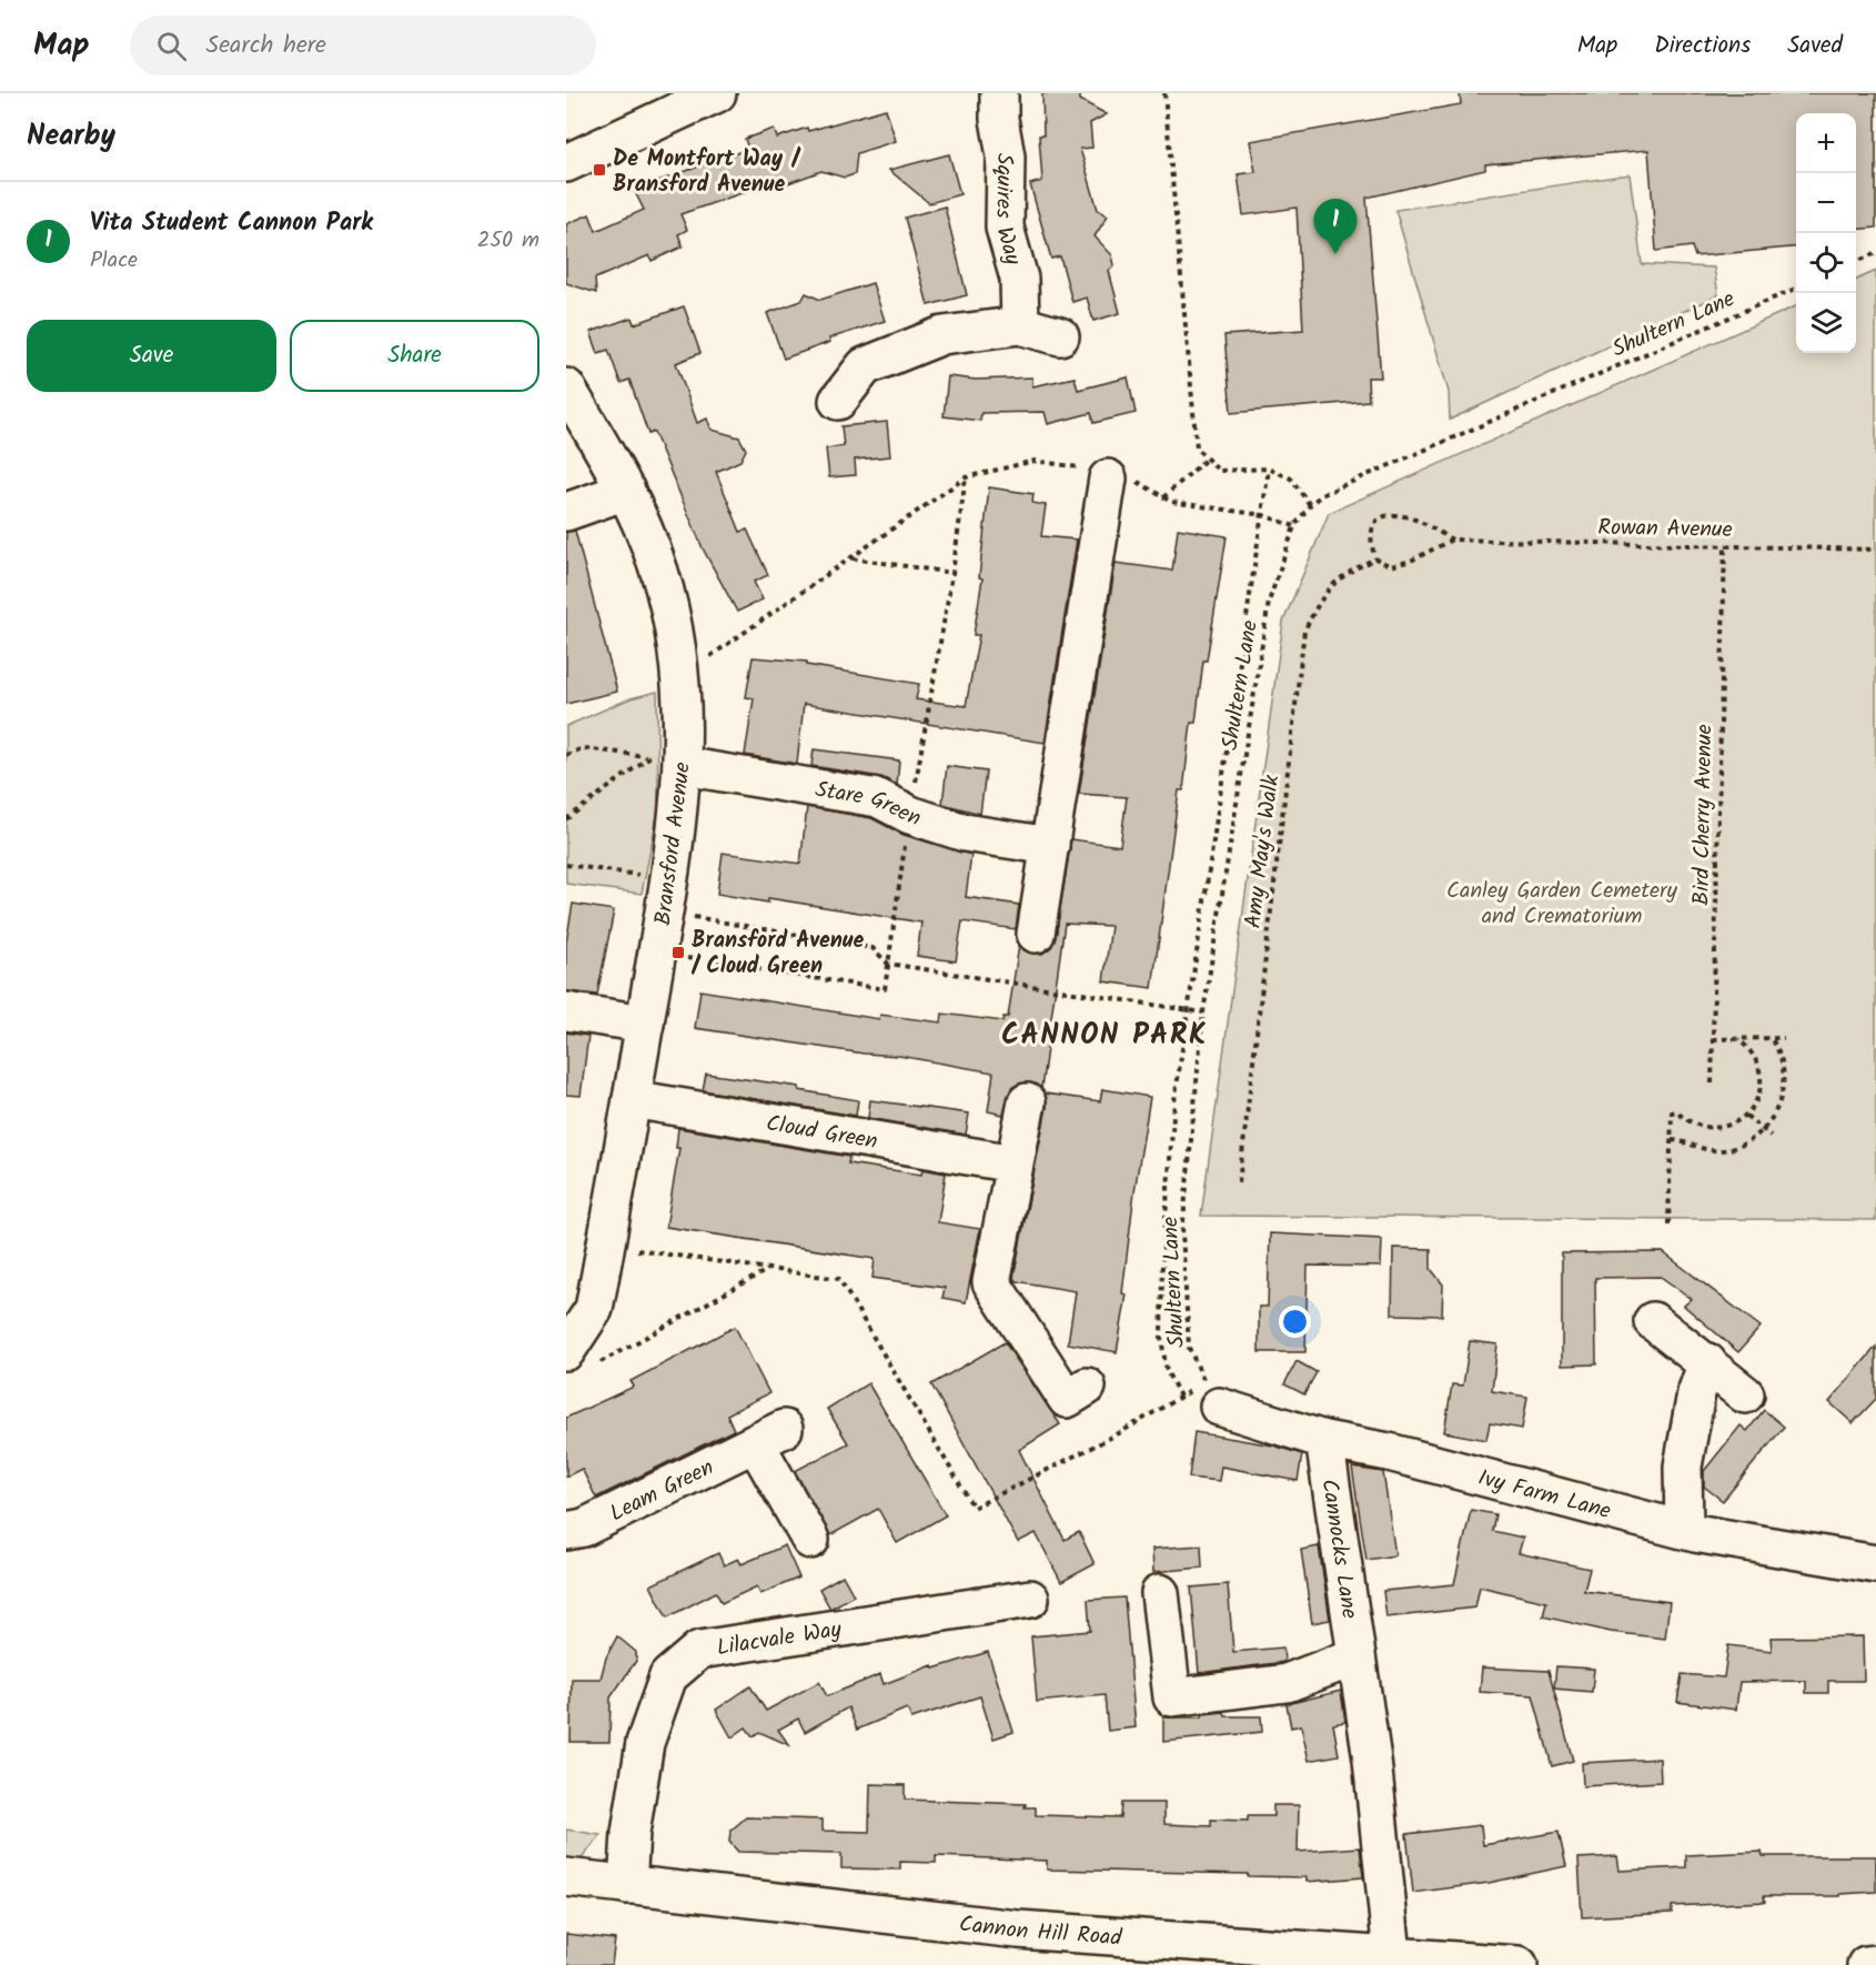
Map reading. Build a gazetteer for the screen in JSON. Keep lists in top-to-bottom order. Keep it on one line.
{"streets":{"street":["Squires Way","Stare Green","Bransford Avenue","Cloud Green","Leam Green","Ivy Farm Lane","Cannocks Lane","Lilacvale Way","Cannon Hill Road"],"path":["Shultern Lane","Rowan Avenue","Bird Cherry Avenue","Amy May's Walk"]},"crossings":[["Shultern Lane","Ivy Farm Lane"],["Rowan Avenue","Bird Cherry Avenue"],["Rowan Avenue","Amy May's Walk"],["Stare Green","Bransford Avenue"],["Bransford Avenue","Cloud Green"],["Ivy Farm Lane","Cannocks Lane"],["Cannocks Lane","Cannon Hill Road"],["Lilacvale Way","Cannon Hill Road"]],"districts":["CANNON PARK"],"parks":["Canley Garden Cemetery and Crematorium"],"places":{"transit":["De Montfort Way / Bransford Avenue","Bransford Avenue / Cloud Green"]},"page":{"header":"Map","search":"Search here","nav":["Map","Directions","Saved"],"heading":"Nearby","map_buttons":["+","−"],"list":[{"mark":"1","name":"Vita Student Cannon Park","note":"Place","value":"250 m"}],"pins":"1","buttons":["Save","Share"]}}
